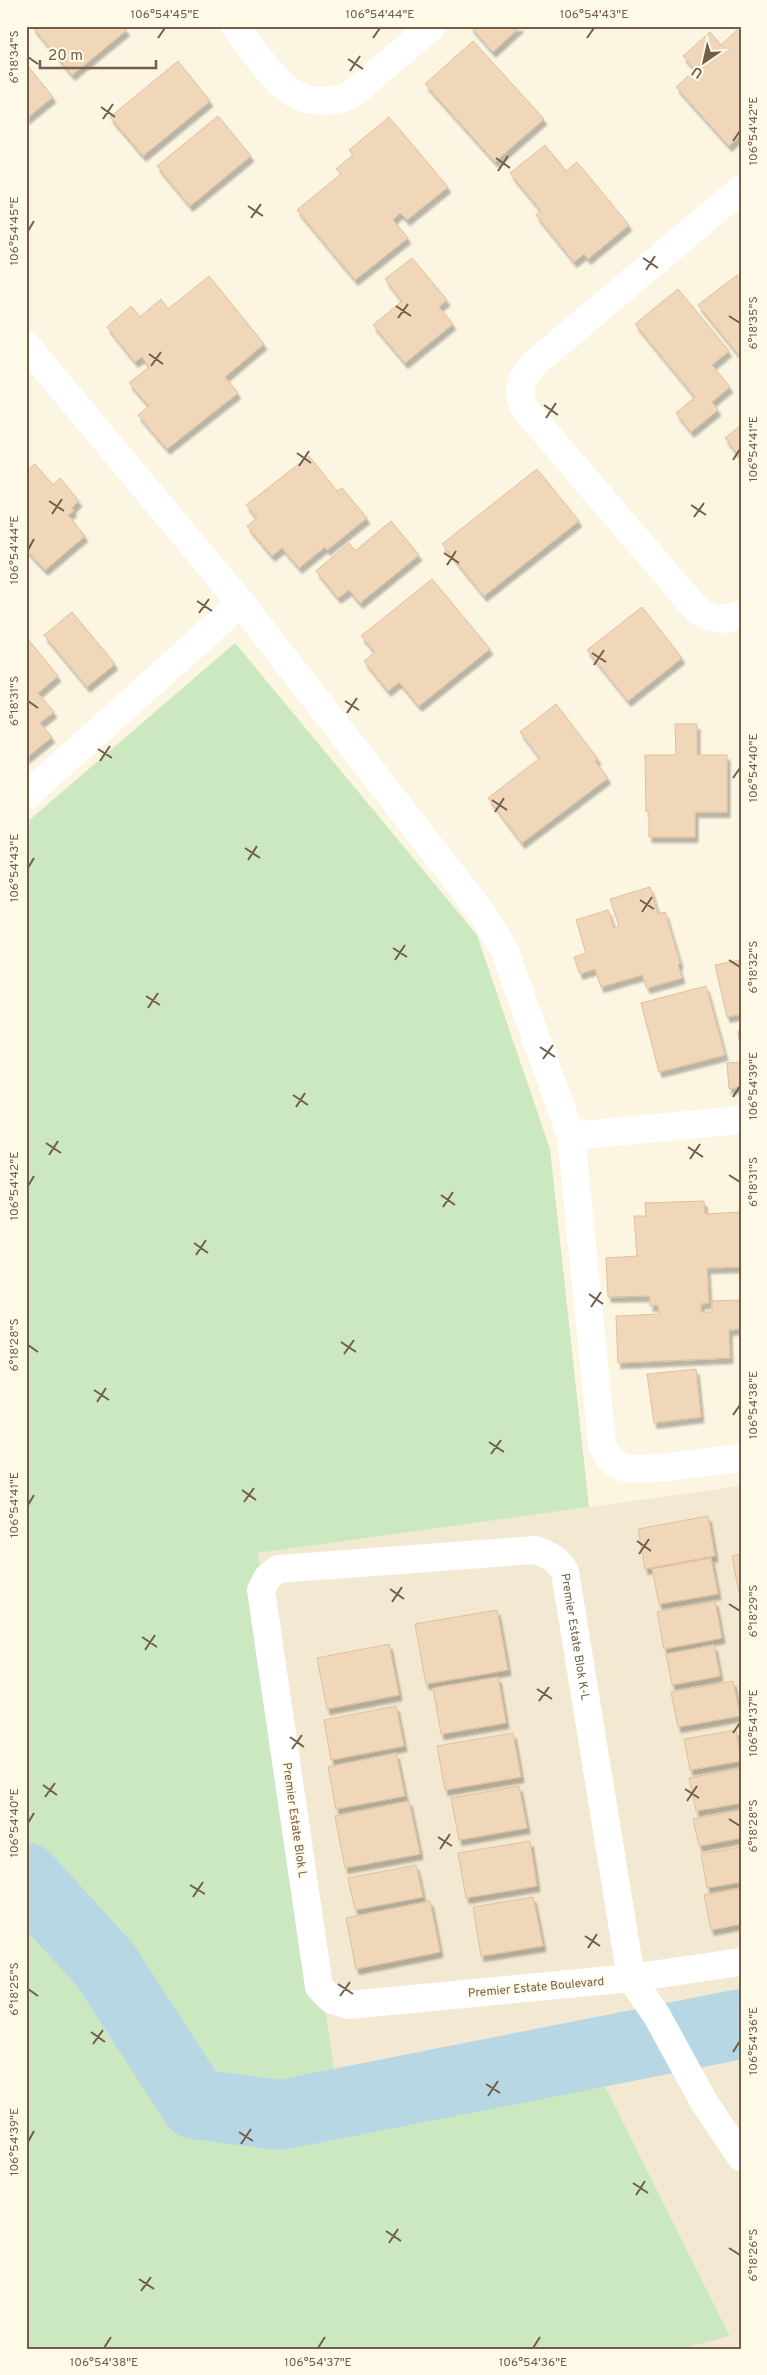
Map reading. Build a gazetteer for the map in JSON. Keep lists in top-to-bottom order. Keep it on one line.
{"streets":{"street":["Premier Estate Blok K-L","Premier Estate Blok L","Premier Estate Boulevard"]},"crossings":[["Premier Estate Blok K-L","Premier Estate Blok L"],["Premier Estate Blok K-L","Premier Estate Boulevard"],["Premier Estate Blok L","Premier Estate Boulevard"]],"scale_bar":"20 m","north":"bottom left","coordinates":["106°54'45\"E","106°54'44\"E","106°54'43\"E","6°18'34\"S","106°54'42\"E","6°18'35\"S","106°54'41\"E","6°18'31\"S","106°54'40\"E","6°18'32\"S","106°54'39\"E","6°18'28\"S","106°54'38\"E","6°18'29\"S","106°54'37\"E","6°18'25\"S","106°54'36\"E","6°18'26\"S"]}
